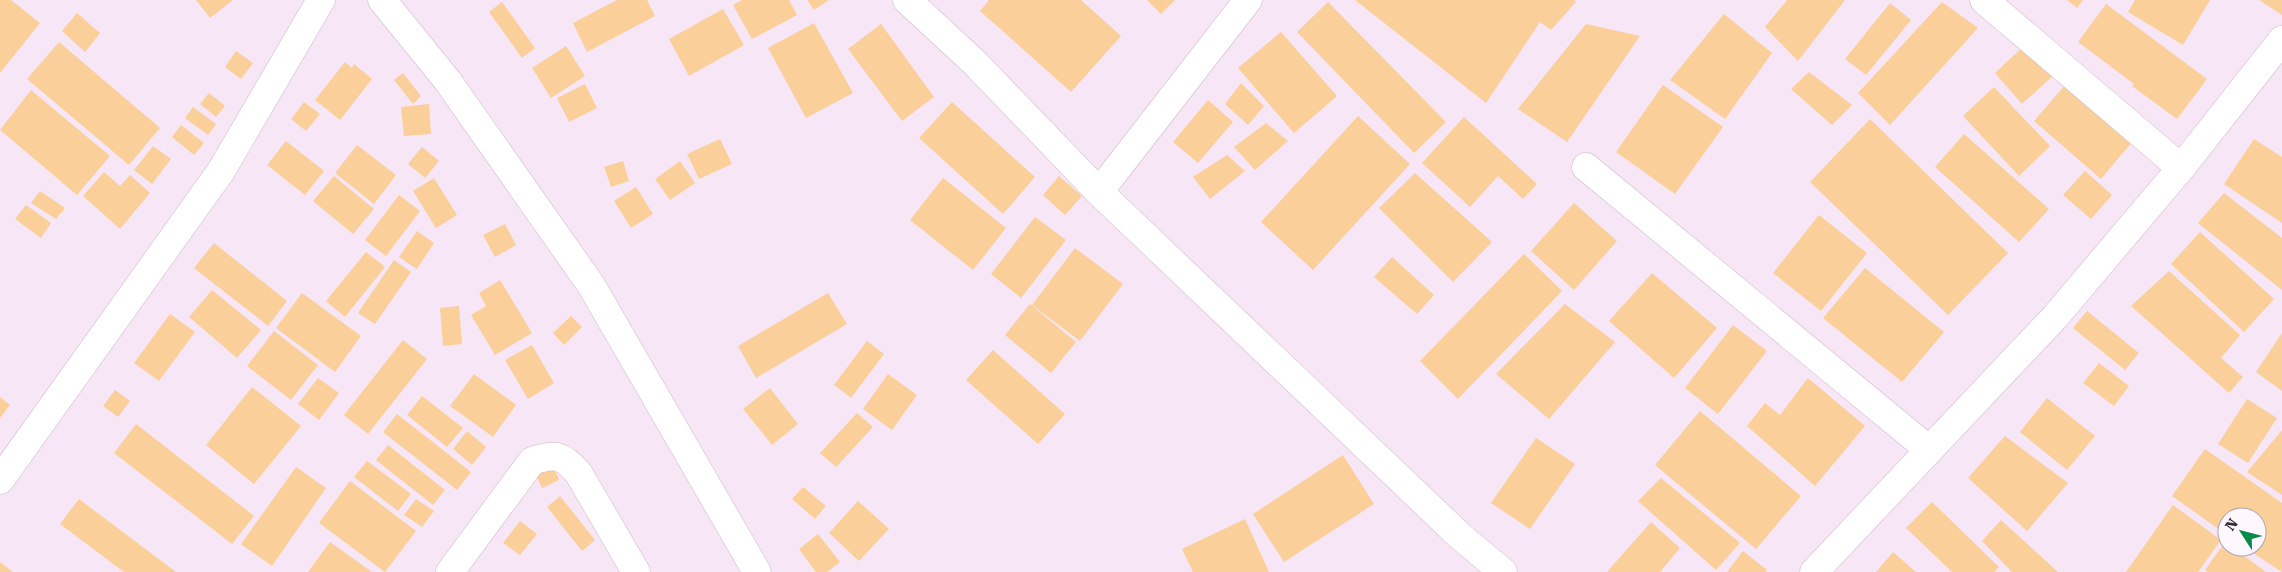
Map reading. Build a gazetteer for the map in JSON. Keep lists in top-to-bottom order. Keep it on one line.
{"north":"top left"}
